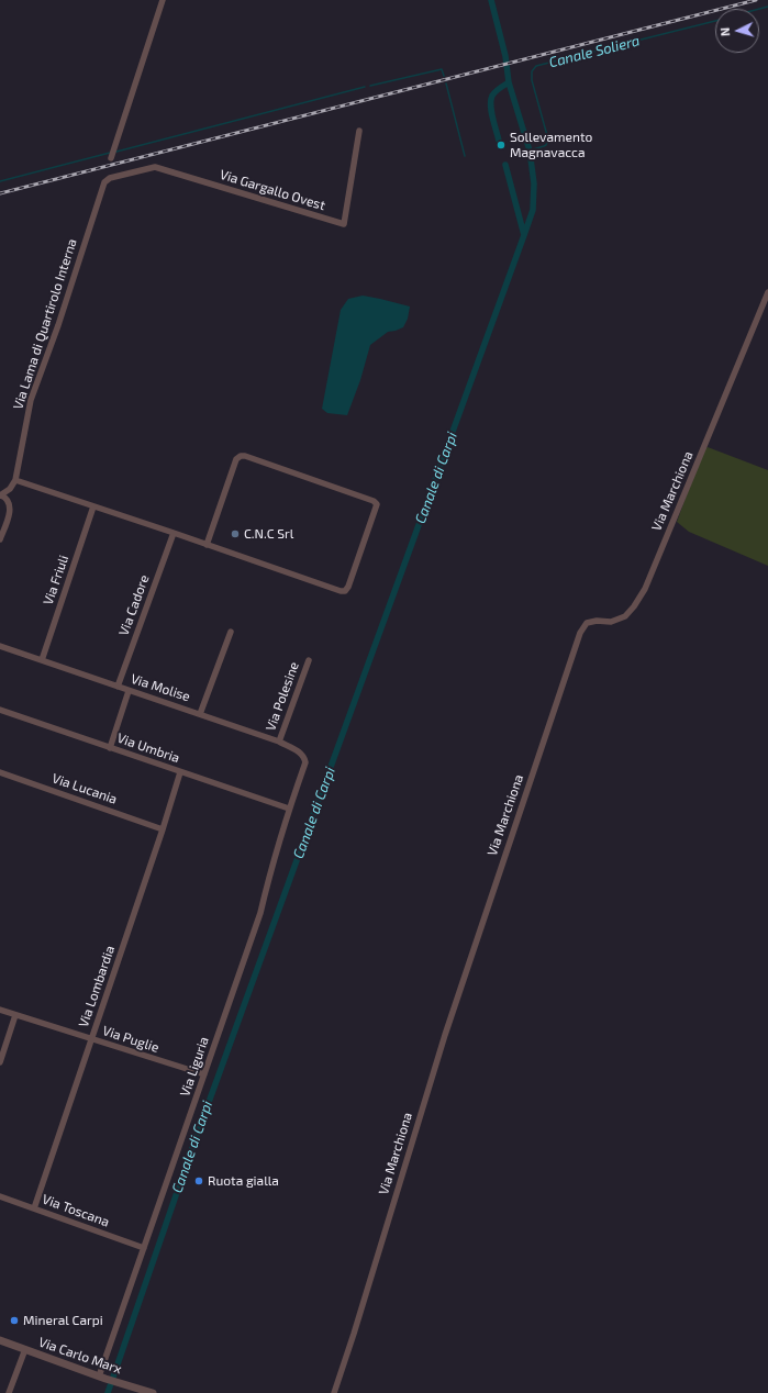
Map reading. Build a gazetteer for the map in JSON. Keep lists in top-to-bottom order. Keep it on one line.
{"streets":{"street":["Via Gargallo Ovest","Via Lama di Quartirolo Interna","Via Marchiona","Via Friuli","Via Cadore","Via Molise","Via Polesine","Via Umbria","Via Lucania","Via Lombardia","Via Puglie","Via Liguria","Via Toscana","Via Carlo Marx"]},"crossings":[["Via Gargallo Ovest","Via Lama di Quartirolo Interna"],["Via Friuli","Via Molise"],["Via Cadore","Via Molise"],["Via Molise","Via Polesine"],["Via Molise","Via Liguria"],["Via Umbria","Via Lombardia"],["Via Umbria","Via Liguria"],["Via Lucania","Via Lombardia"],["Via Lombardia","Via Puglie"],["Via Lombardia","Via Toscana"],["Via Puglie","Via Liguria"],["Via Liguria","Via Toscana"],["Via Liguria","Via Carlo Marx"]],"water":["Canale Soliera","Canale di Carpi"],"places":["Sollevamento Magnavacca","C.N.C Srl","Ruota gialla","Mineral Carpi"],"north":"left"}
